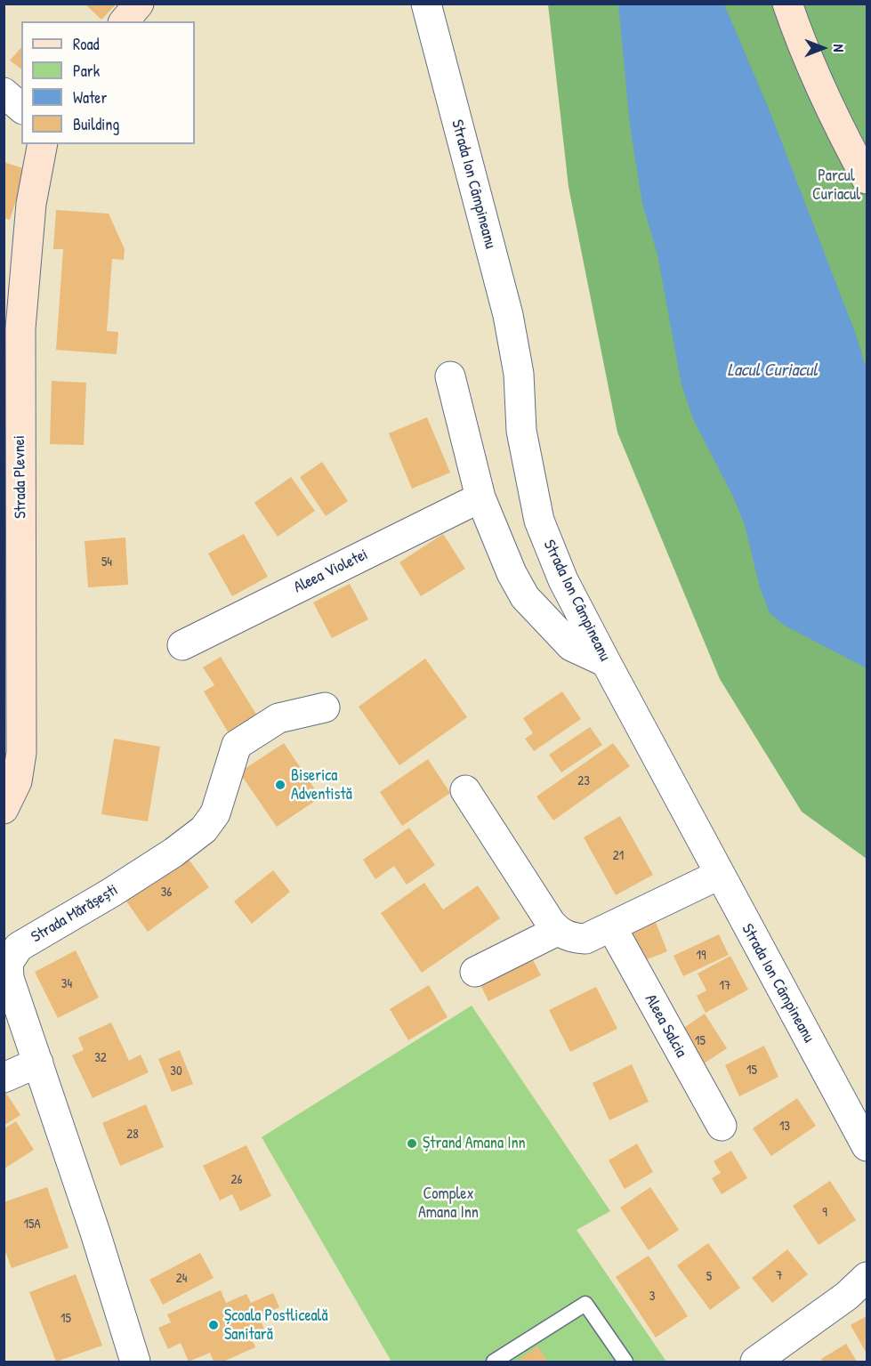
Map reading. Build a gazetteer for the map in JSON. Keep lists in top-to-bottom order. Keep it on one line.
{"streets":{"main road":["Strada Plevnei"],"street":["Strada Ion Câmpineanu","Aleea Violetei","Strada Mărășești","Aleea Salcia"]},"water":["Lacul Curiacul"],"parks":["Parcul Curiacul","Complex Amana Inn"],"places":["Biserica Adventistă","Ștrand Amana Inn","Școala Postliceală Sanitară"],"house_numbers":["54","23","21","36","19","34","17","15","32","15","30","13","28","26","9","15A","7","5","24","3","15"],"legend":["Road","Park","Water","Building"],"north":"right"}
